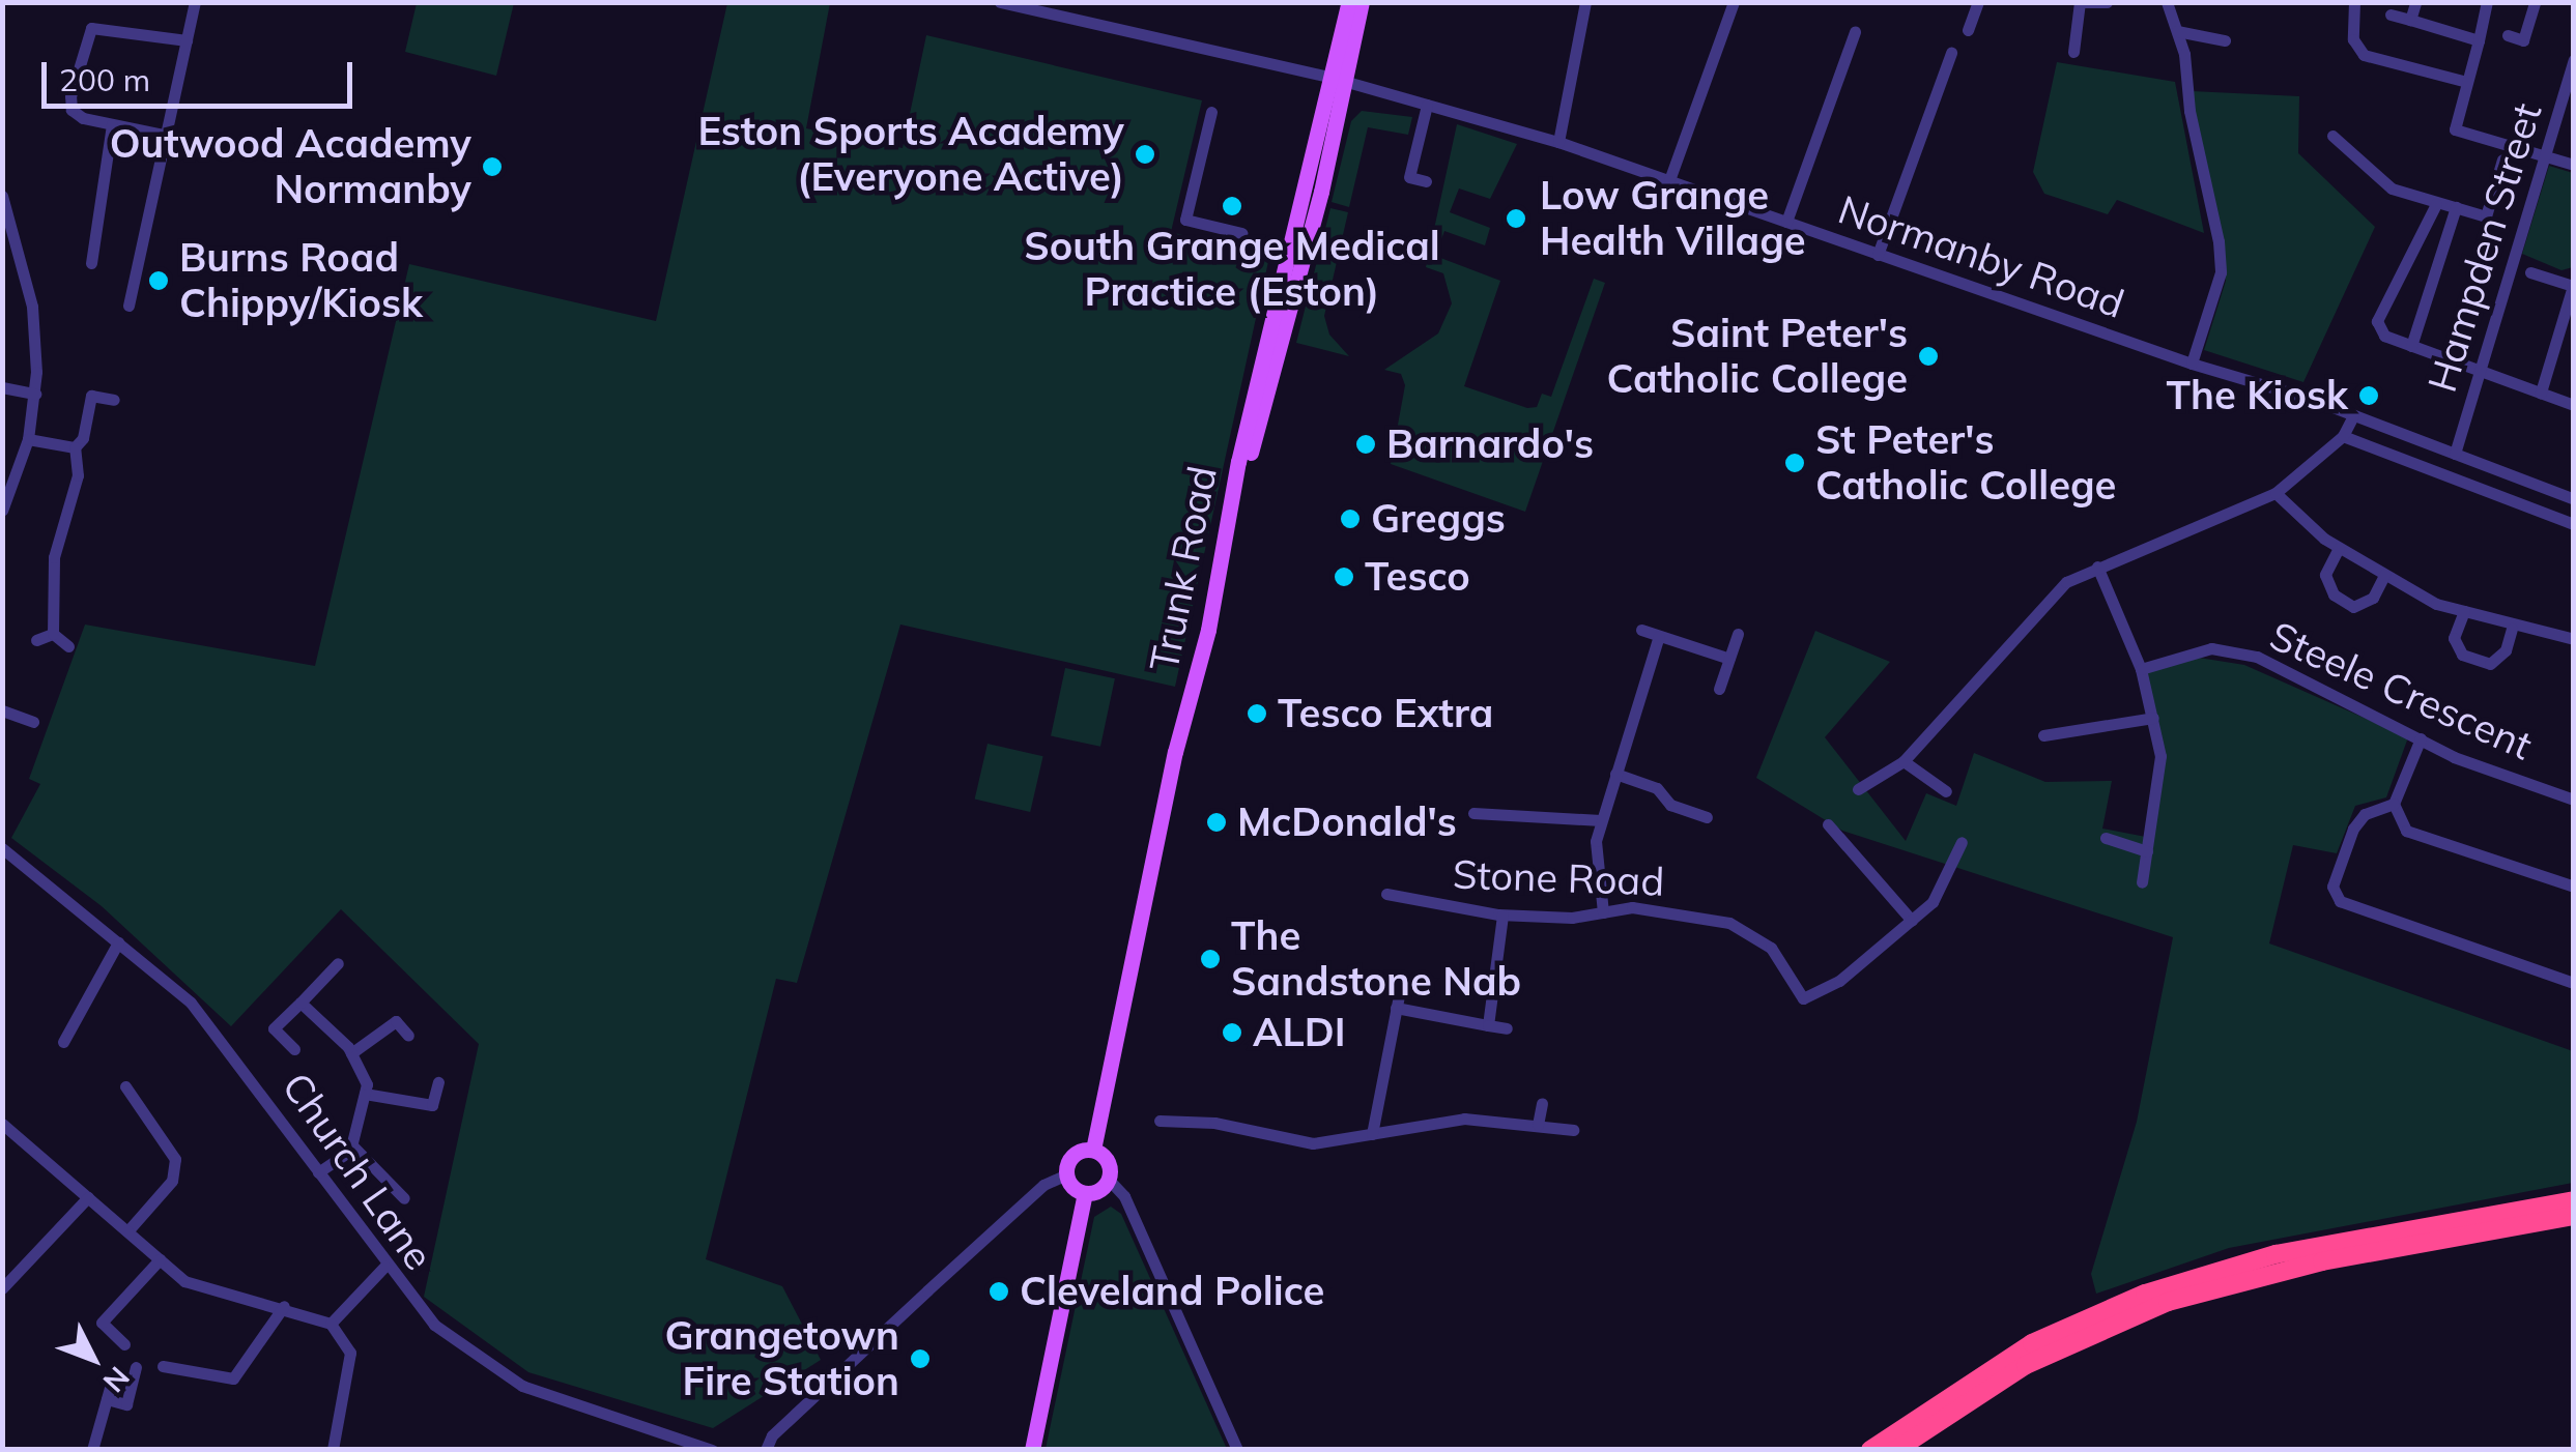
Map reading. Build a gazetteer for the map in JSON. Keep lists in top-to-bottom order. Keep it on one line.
{"streets":{"main road":["Trunk Road"],"street":["Hampden Street","Normanby Road","Steele Crescent","Stone Road","Church Lane"]},"crossings":[["Hampden Street","Normanby Road"],["Normanby Road","Trunk Road"]],"places":["Eston Sports Academy (Everyone Active)","Outwood Academy Normanby","South Grange Medical Practice (Eston)","Low Grange Health Village","Burns Road Chippy/Kiosk","Saint Peter's Catholic College","The Kiosk","Barnardo's","St Peter's Catholic College","Greggs","Tesco","Tesco Extra","McDonald's","The Sandstone Nab","ALDI","Cleveland Police","Grangetown Fire Station"],"scale_bar":"200 m","north":"bottom right"}
